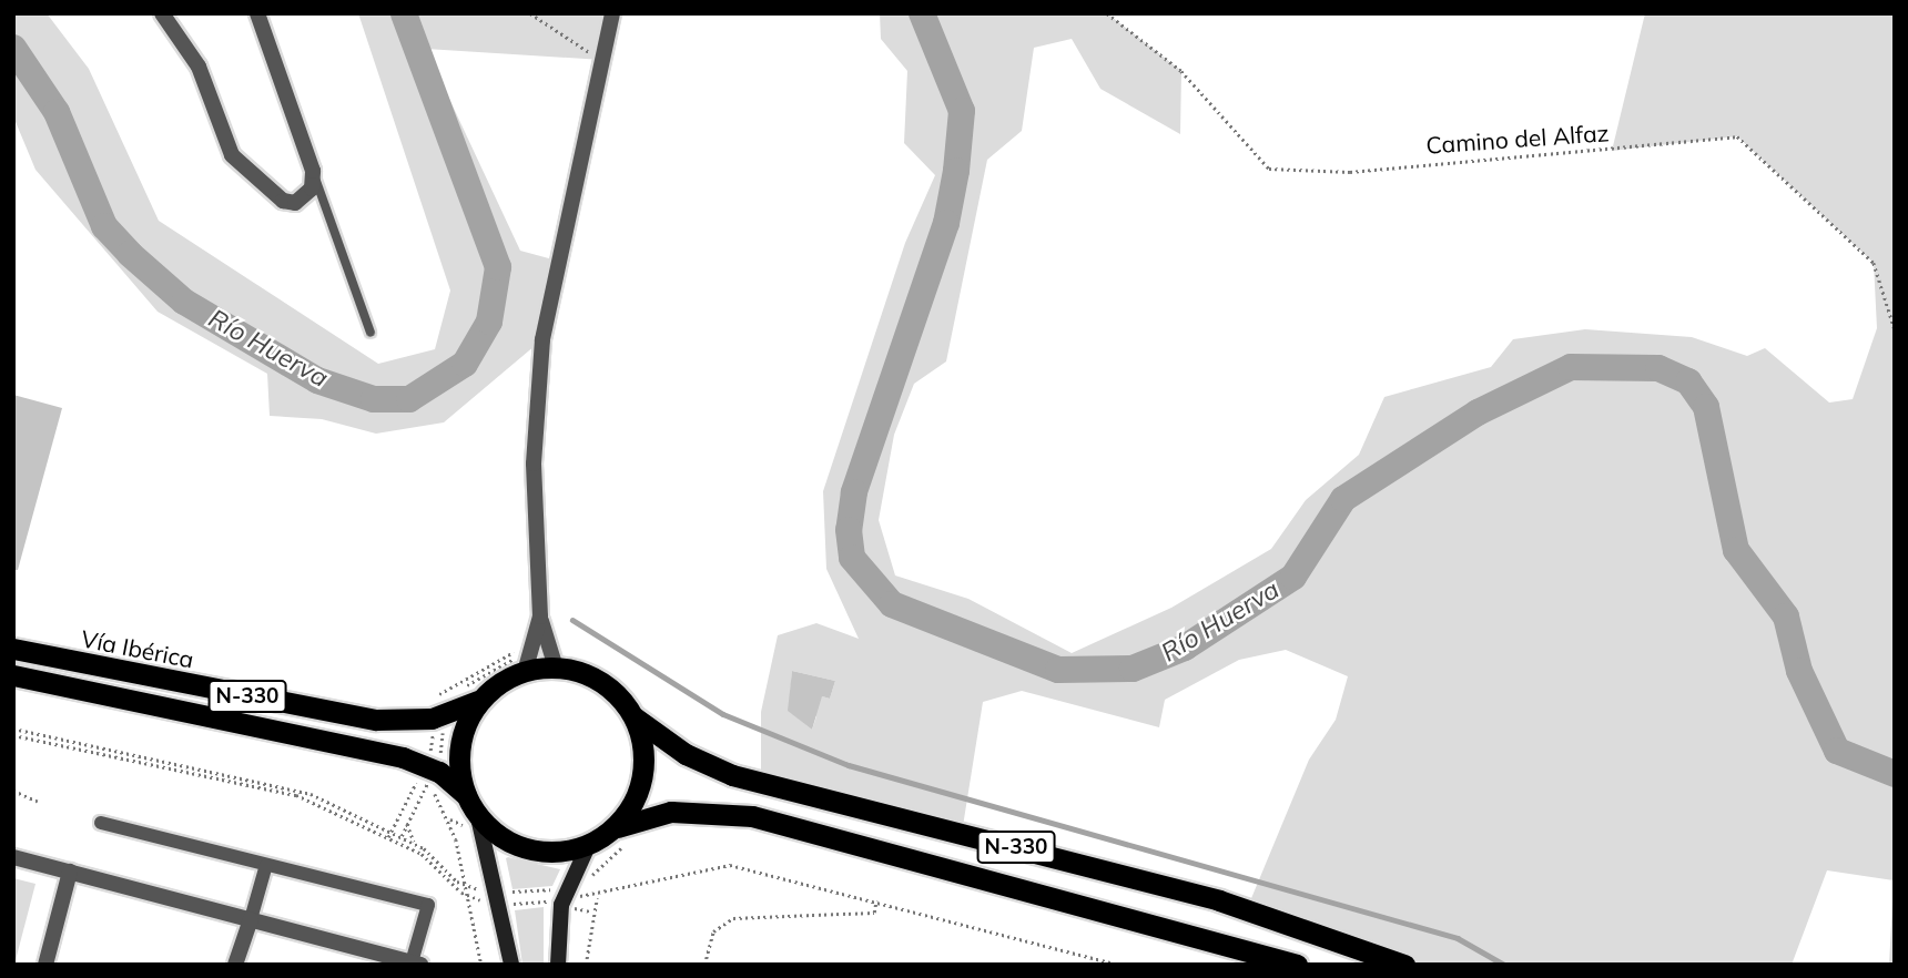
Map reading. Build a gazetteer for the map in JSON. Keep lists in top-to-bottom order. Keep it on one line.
{"streets":{"highway":["Vía Ibérica","N-330"],"path":["Camino del Alfaz"]},"crossings":[["Vía Ibérica","N-330"]],"water":["Río Huerva"]}
